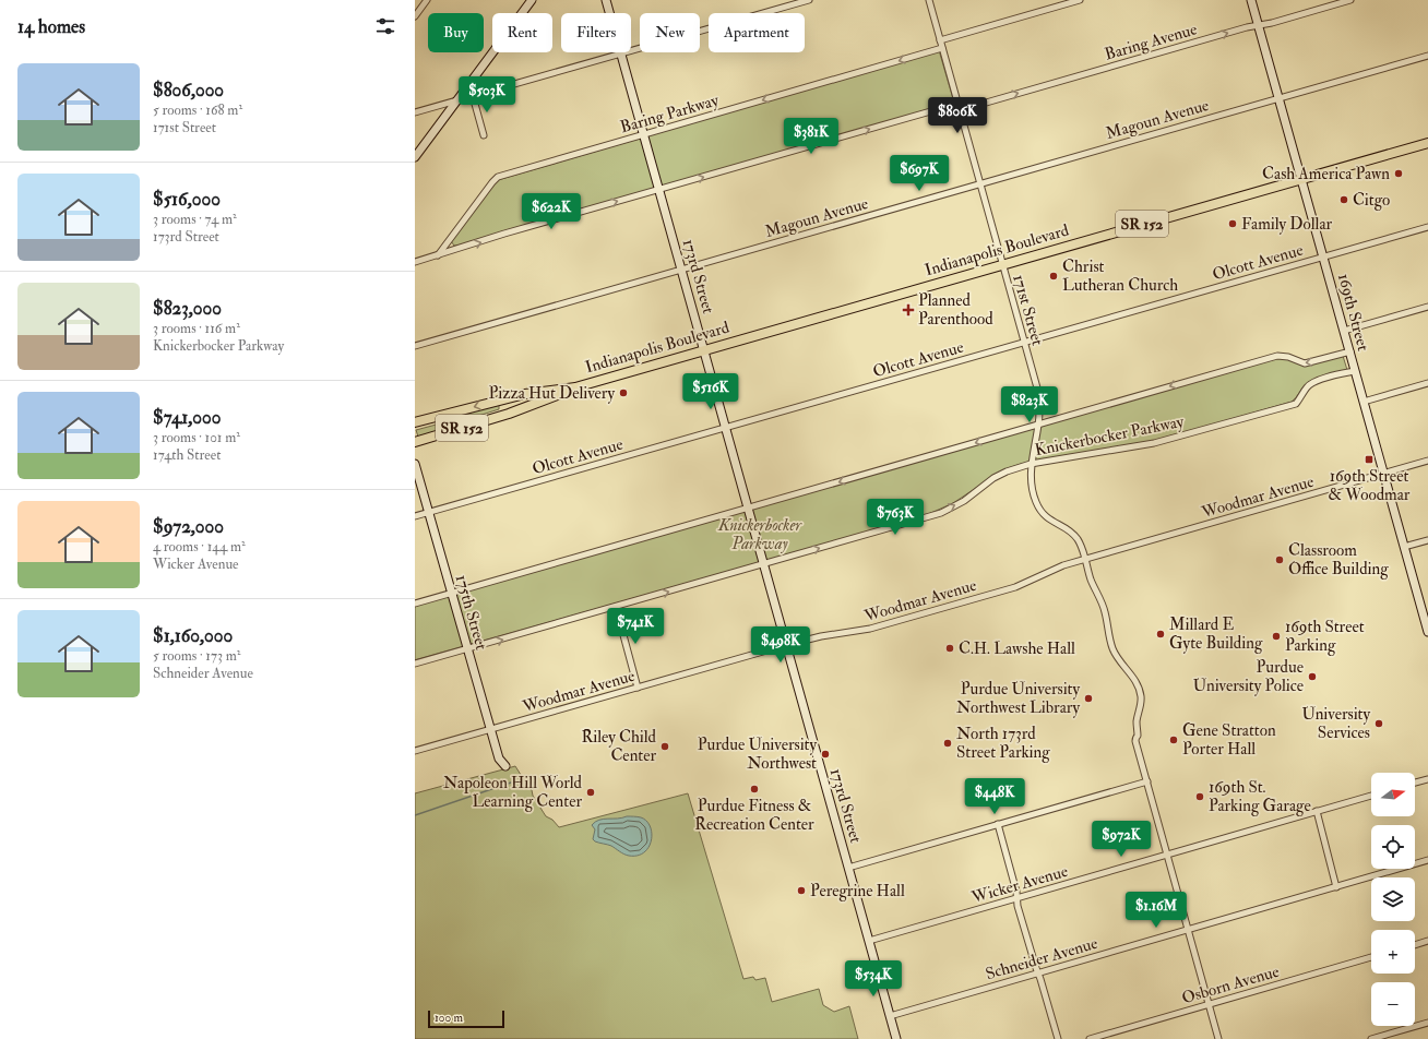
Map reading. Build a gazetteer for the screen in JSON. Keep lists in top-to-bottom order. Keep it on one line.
{"streets":{"main road":["SR 152","Indianapolis Boulevard"],"street":["Baring Avenue","Baring Parkway","Magoun Avenue","Olcott Avenue","173rd Street","171st Street","169th Street","Knickerbocker Parkway","Woodmar Avenue","175th Street","Wicker Avenue","Schneider Avenue","Osborn Avenue"]},"crossings":[["Baring Avenue","171st Street"],["Baring Avenue","169th Street"],["Baring Parkway","173rd Street"],["Baring Parkway","171st Street"],["Magoun Avenue","173rd Street"],["Magoun Avenue","171st Street"],["Magoun Avenue","169th Street"],["Indianapolis Boulevard","173rd Street"],["Indianapolis Boulevard","171st Street"],["Indianapolis Boulevard","169th Street"],["Olcott Avenue","173rd Street"],["Olcott Avenue","171st Street"],["Olcott Avenue","169th Street"],["Olcott Avenue","175th Street"],["173rd Street","Knickerbocker Parkway"],["173rd Street","Woodmar Avenue"],["173rd Street","Wicker Avenue"],["173rd Street","Schneider Avenue"],["171st Street","Knickerbocker Parkway"],["171st Street","Woodmar Avenue"],["169th Street","Knickerbocker Parkway"],["169th Street","Woodmar Avenue"],["Knickerbocker Parkway","175th Street"],["Woodmar Avenue","175th Street"]],"one_way":["Baring Avenue","Baring Parkway"],"parks":["Knickerbocker Parkway"],"places":{"other":["Cash America Pawn","Citgo","Family Dollar","Christ Lutheran Church","Pizza Hut Delivery","Classroom Office Building","Millard E Gyte Building","169th Street Parking","C.H. Lawshe Hall","Purdue University Police","Purdue University Northwest Library","University Services","Gene Stratton Porter Hall","North 173rd Street Parking","Riley Child Center","Purdue University Northwest","Purdue Fitness & Recreation Center","Napoleon Hill World Learning Center","169th St. Parking Garage","Peregrine Hall"],"health":["Planned Parenthood"],"transit":["169th Street & Woodmar"]},"scale_bar":"100 m","north":"right","page":{"heading":"14 homes","chip":["Buy","Rent","Filters","New","Apartment"],"list":[{"name":"$806,000","note":"5 rooms · 168 m² · 171st Street"},{"name":"$516,000","note":"3 rooms · 74 m² · 173rd Street"},{"name":"$823,000","note":"3 rooms · 116 m² · Knickerbocker Parkway"},{"name":"$741,000","note":"3 rooms · 101 m² · 174th Street"},{"name":"$972,000","note":"4 rooms · 144 m² · Wicker Avenue"},{"name":"$1,160,000","note":"5 rooms · 173 m² · Schneider Avenue"}],"price":["$503K","$806K","$381K","$697K","$622K","$516K","$823K","$763K","$741K","$498K","$448K","$972K","$1.16M","$534K"],"map_buttons":["+","−"],"scale":"100 m"}}
